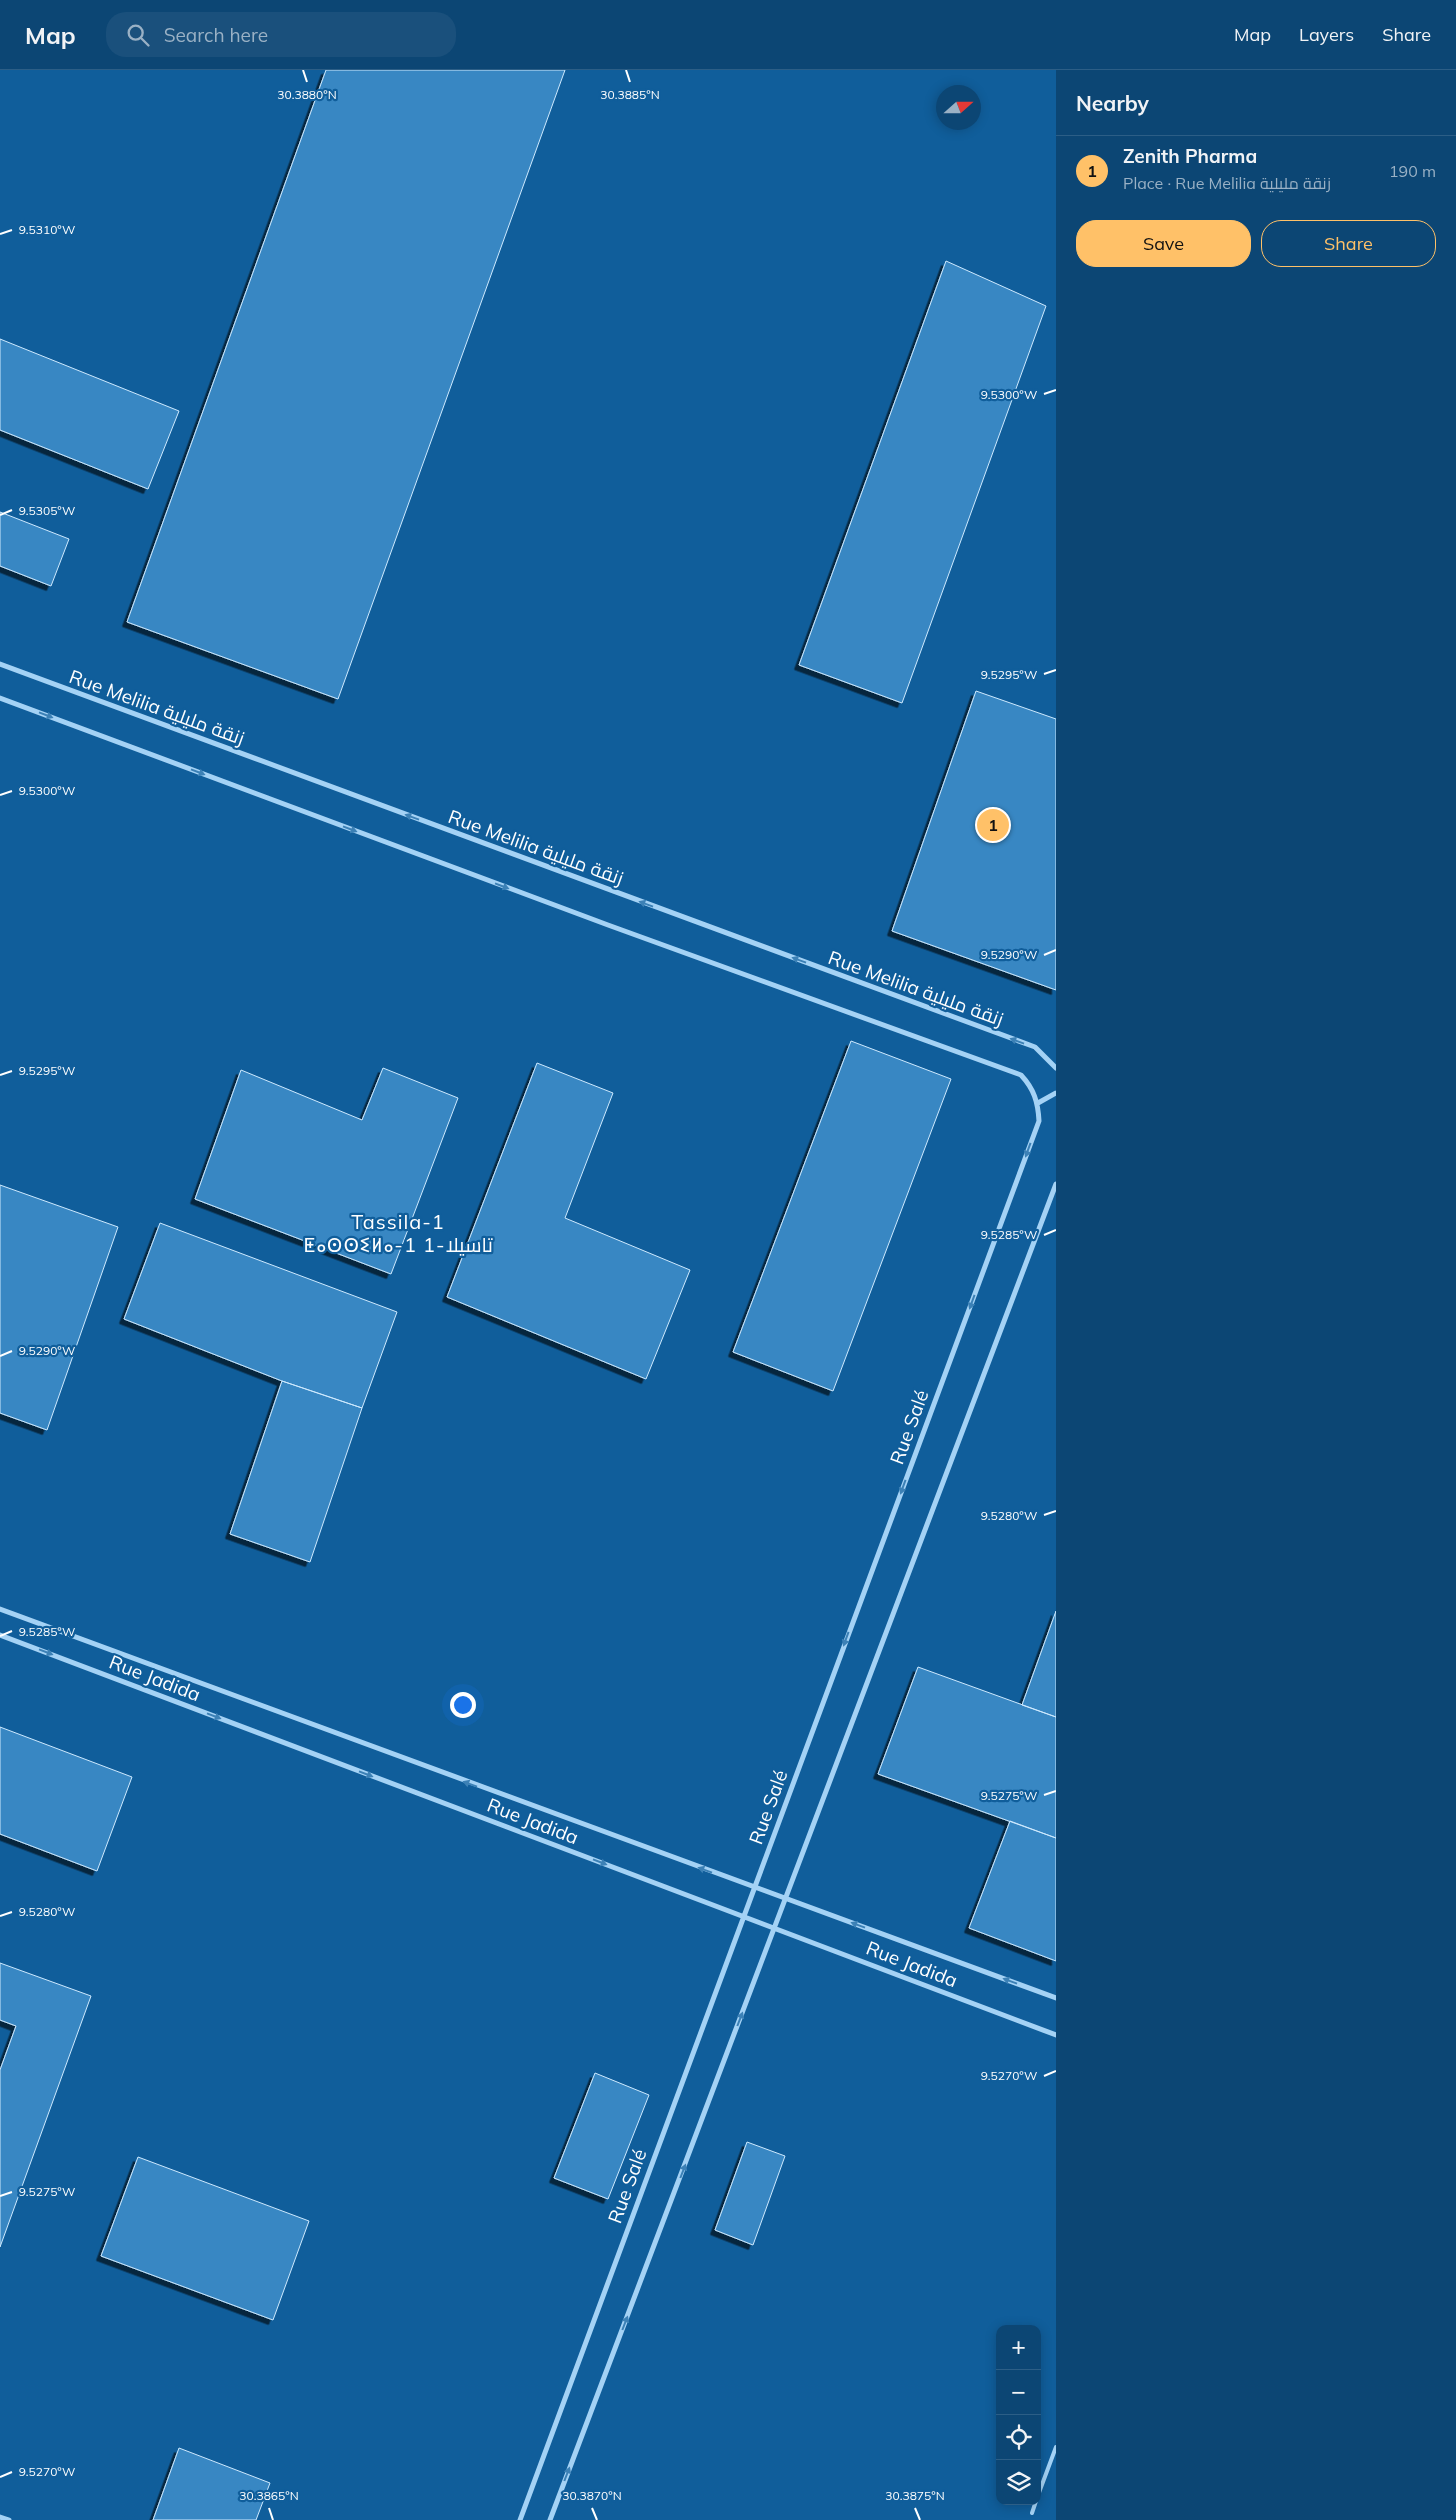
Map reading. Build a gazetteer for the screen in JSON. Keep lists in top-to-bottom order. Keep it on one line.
{"streets":{"street":["Rue Melilia زنقة مليلية","Rue Salé","Rue Jadida"]},"crossings":[["Rue Salé","Rue Jadida"]],"districts":["Tassila-1 ⵟⴰⵙⵙⵉⵍⴰ-1 1-تاسيلا"],"north":"right","page":{"header":"Map","search":"Search here","nav":["Map","Layers","Share"],"heading":"Nearby","list":[{"mark":"1","name":"Zenith Pharma","note":"Place · Rue Melilia زنقة مليلية","value":"190 m"}],"buttons":["Save","Share"],"pins":"1","map_buttons":["+","−"]},"coordinates":["30.3880°N","30.3885°N","9.5310°W","9.5300°W","9.5305°W","9.5295°W","9.5290°W","9.5285°W","9.5280°W","9.5275°W","9.5270°W","30.3865°N","30.3870°N","30.3875°N"]}
